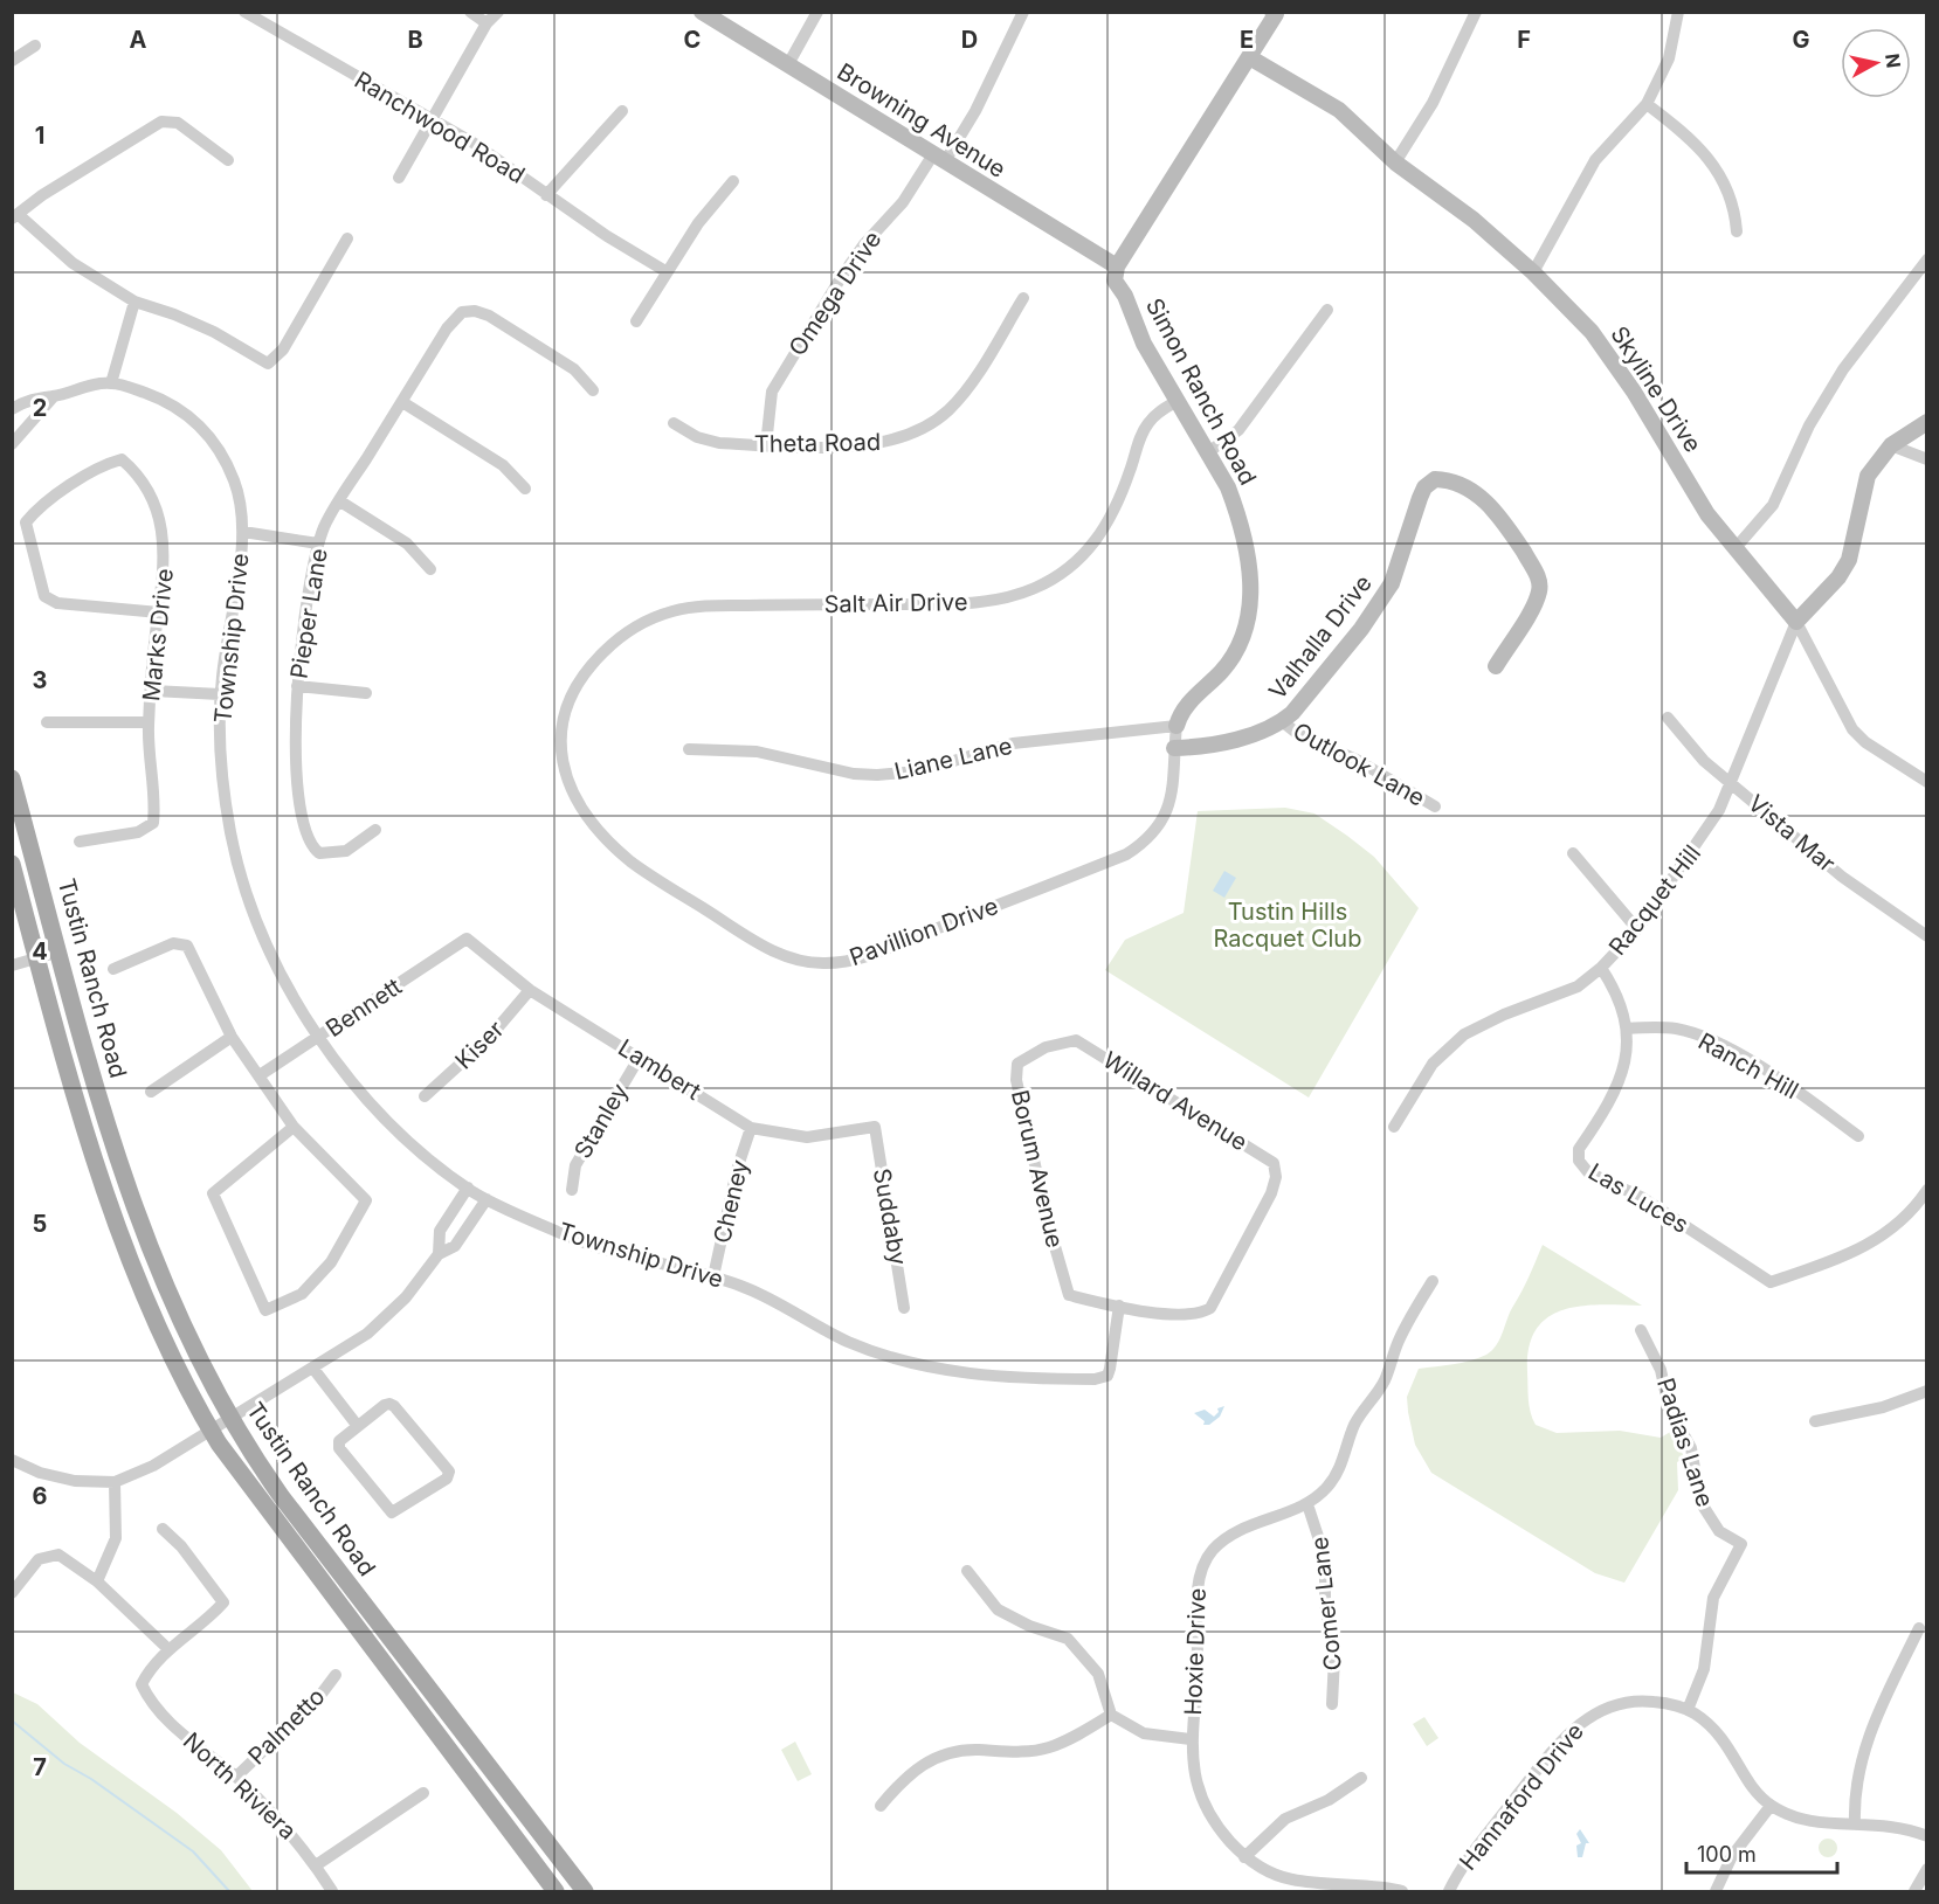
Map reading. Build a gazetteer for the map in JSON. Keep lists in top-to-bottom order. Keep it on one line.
{"streets":{"main road":["Tustin Ranch Road"],"street":["Browning Avenue","Ranchwood Road","Omega Drive","Skyline Drive","Simon Ranch Road","Theta Road","Salt Air Drive","Pieper Lane","Marks Drive","Valhalla Drive","Township Drive","Liane Lane","Outlook Lane","Vista Mar","Racquet Hill","Pavillion Drive","Bennett","Kiser","Ranch Hill","Lambert","Willard Avenue","Stanley","Borum Avenue","Las Luces","Cheney","Suddaby","Padias Lane","Comer Lane","Hoxie Drive","Palmetto","North Riviera","Hannaford Drive"]},"crossings":[["Browning Avenue","Omega Drive"],["Browning Avenue","Simon Ranch Road"],["Omega Drive","Theta Road"],["Skyline Drive","Racquet Hill"],["Simon Ranch Road","Salt Air Drive"],["Simon Ranch Road","Liane Lane"],["Simon Ranch Road","Pavillion Drive"],["Salt Air Drive","Pavillion Drive"],["Valhalla Drive","Outlook Lane"],["Valhalla Drive","Pavillion Drive"],["Township Drive","Bennett"],["Township Drive","Willard Avenue"],["Township Drive","Borum Avenue"],["Township Drive","Cheney"],["Liane Lane","Pavillion Drive"],["Vista Mar","Racquet Hill"],["Racquet Hill","Las Luces"],["Bennett","Lambert"],["Kiser","Lambert"],["Ranch Hill","Las Luces"],["Lambert","Stanley"],["Lambert","Cheney"],["Lambert","Suddaby"],["Willard Avenue","Borum Avenue"],["Padias Lane","Hannaford Drive"],["Comer Lane","Hoxie Drive"],["Palmetto","North Riviera"]],"parks":["Tustin Hills Racquet Club"],"scale_bar":"100 m","north":"right","grid":{"columns":["A","B","C","D","E","F","G"],"rows":["1","2","3","4","5","6","7"]}}
